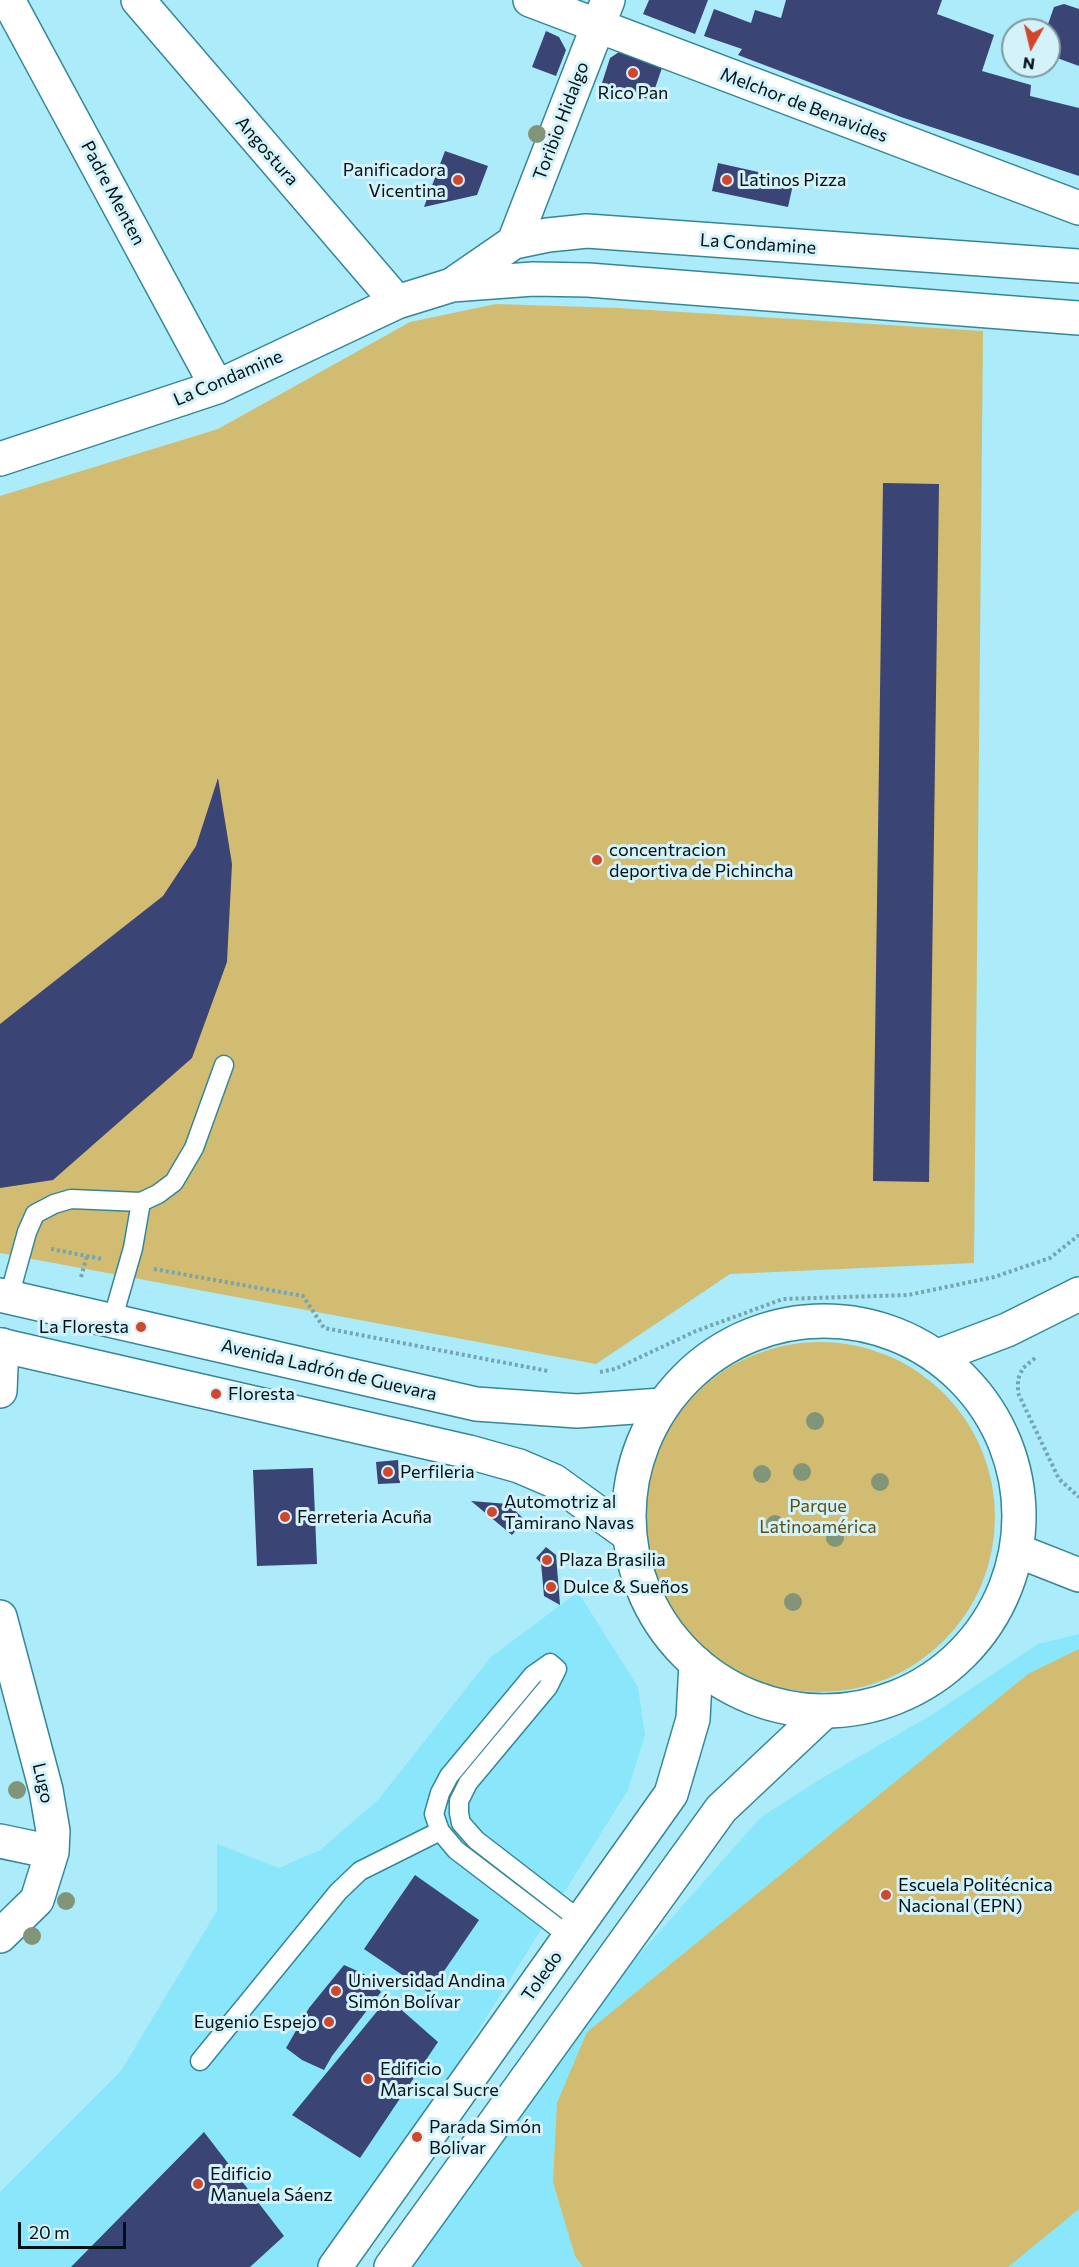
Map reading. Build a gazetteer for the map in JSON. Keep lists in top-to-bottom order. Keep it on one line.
{"streets":{"street":["Melchor de Benavides","Toribio Hidalgo","Angostura","Padre Menten","La Condamine","Avenida Ladrón de Guevara","Lugo","Toledo"]},"crossings":[["Melchor de Benavides","Toribio Hidalgo"],["Toribio Hidalgo","La Condamine"],["Angostura","La Condamine"],["Padre Menten","La Condamine"]],"parks":["Parque Latinoamérica"],"places":["Rico Pan","Panificadora Vicentina","Latinos Pizza","concentracion deportiva de Pichincha","La Floresta","Floresta","Perfileria","Automotriz al Tamirano Navas","Ferreteria Acuña","Plaza Brasilia","Dulce & Sueños","Escuela Politécnica Nacional (EPN)","Universidad Andina Simón Bolívar","Eugenio Espejo","Edificio Mariscal Sucre","Parada Simón Bolivar","Edificio Manuela Sáenz"],"scale_bar":"20 m","north":"bottom"}
